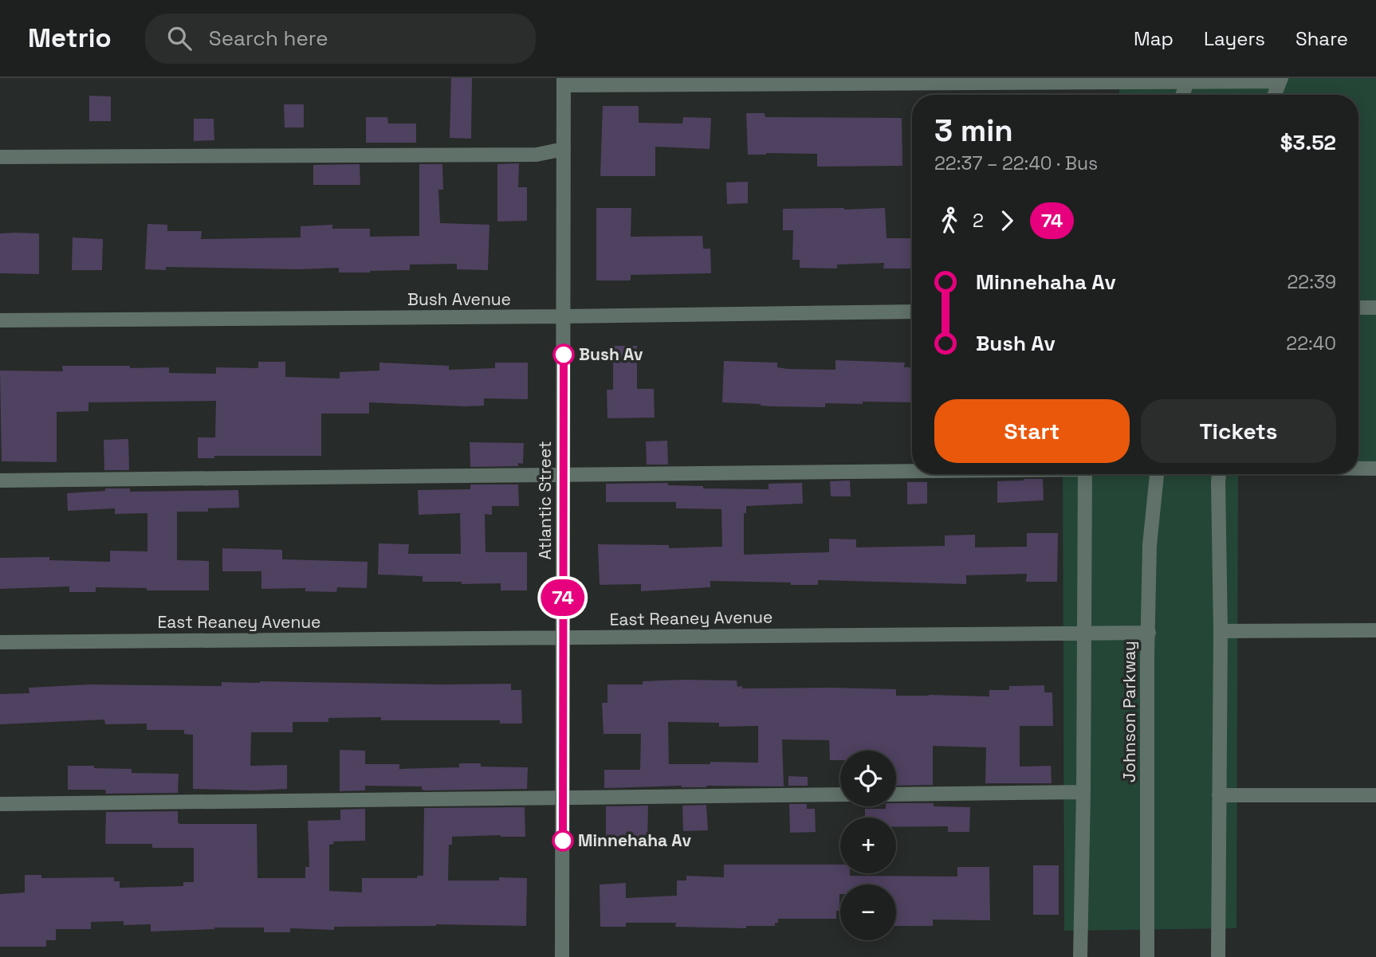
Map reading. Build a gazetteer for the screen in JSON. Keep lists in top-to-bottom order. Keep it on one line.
{"streets":{"street":["Bush Avenue","Atlantic Street","East Reaney Avenue","Johnson Parkway"]},"crossings":[["Bush Avenue","Atlantic Street"],["Atlantic Street","East Reaney Avenue"],["East Reaney Avenue","Johnson Parkway"]],"places":["Bush Av","Minnehaha Av"],"lines":["bus line 74"],"page":{"header":"Metrio","search":"Search here","nav":["Map","Layers","Share"],"on_map":"74","heading":["3 min","22:37 – 22:40 · Bus","$3.52"],"legs":["2","74"],"list":[{"name":"Minnehaha Av","value":"22:39"},{"name":"Bush Av","value":"22:40"}],"buttons":["Start","Tickets"],"map_buttons":["+","−"]}}
